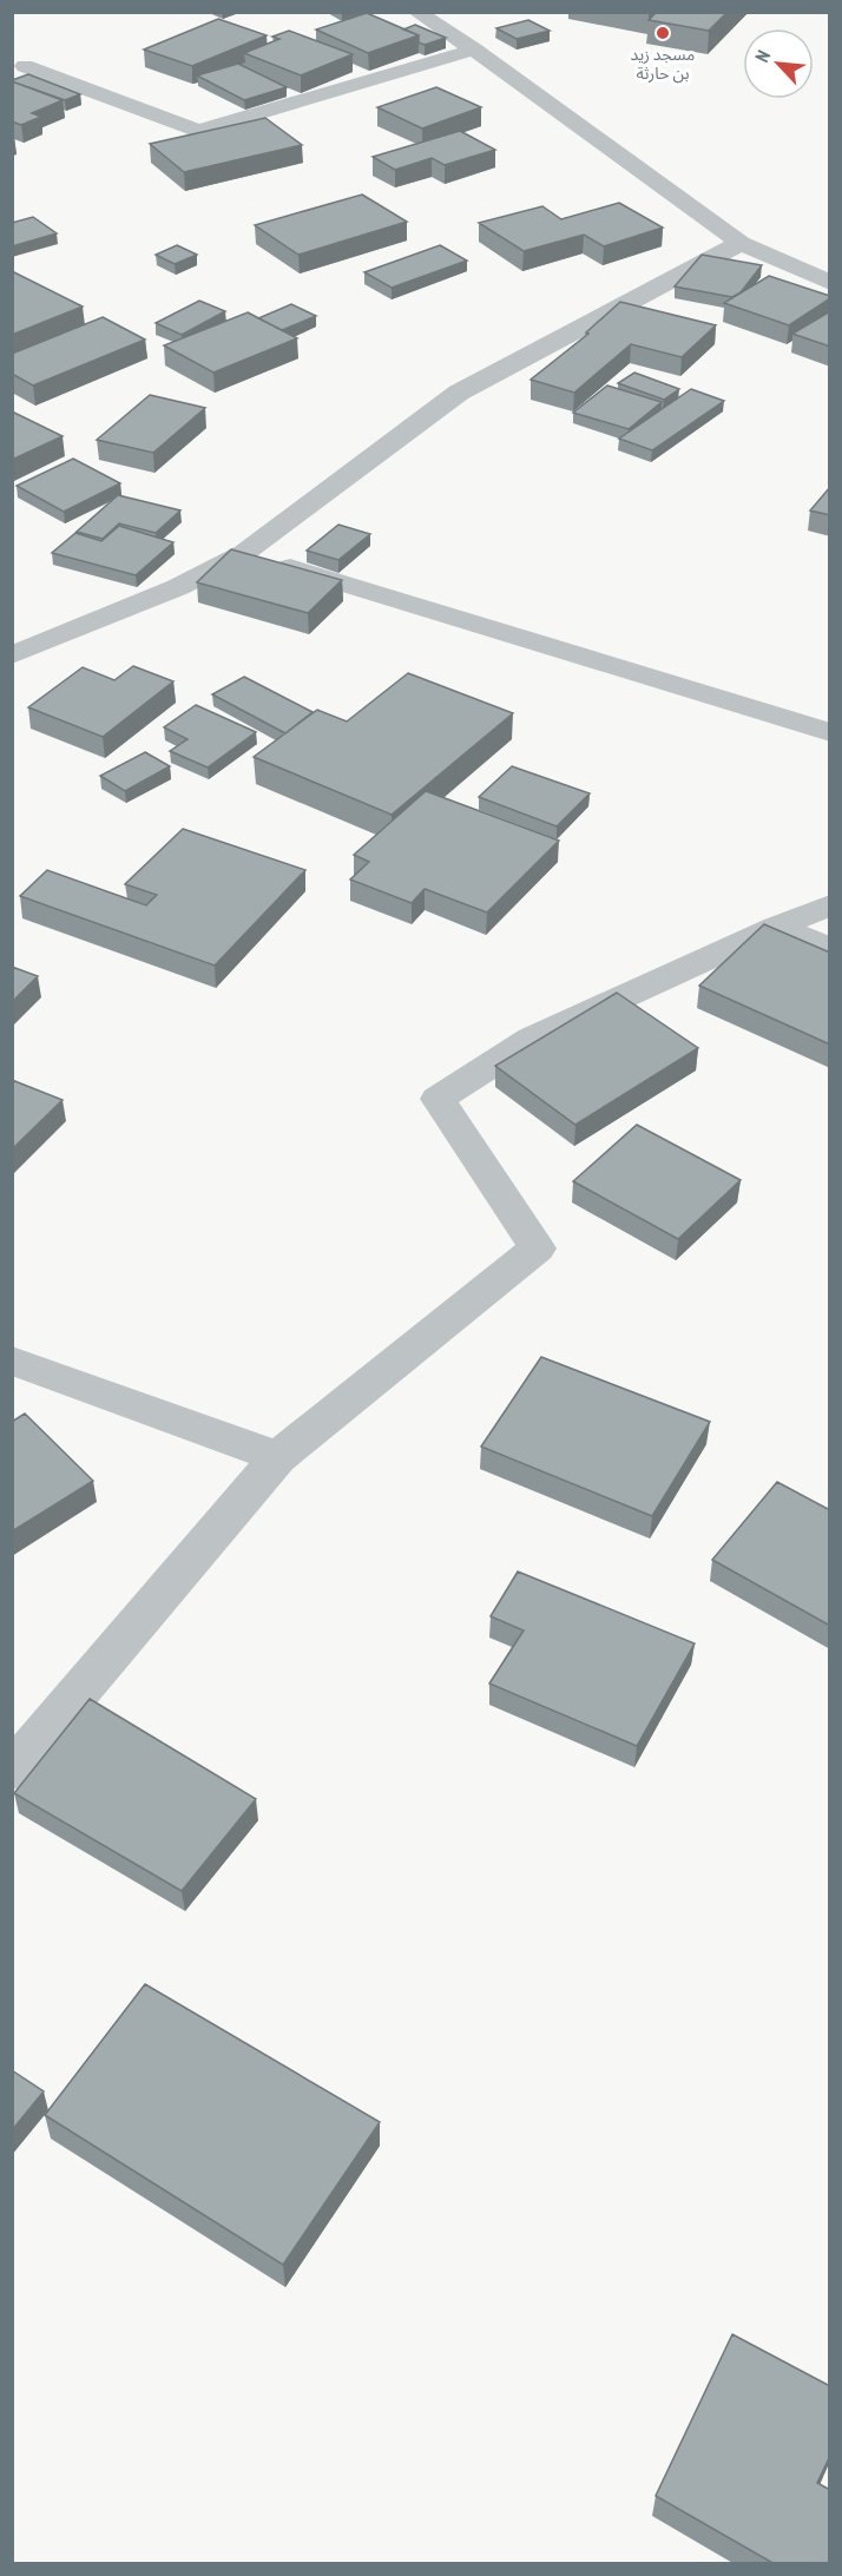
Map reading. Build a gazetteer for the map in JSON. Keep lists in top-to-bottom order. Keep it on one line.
{"places":["مسجد زيد بن حارثة"],"north":"top left"}
